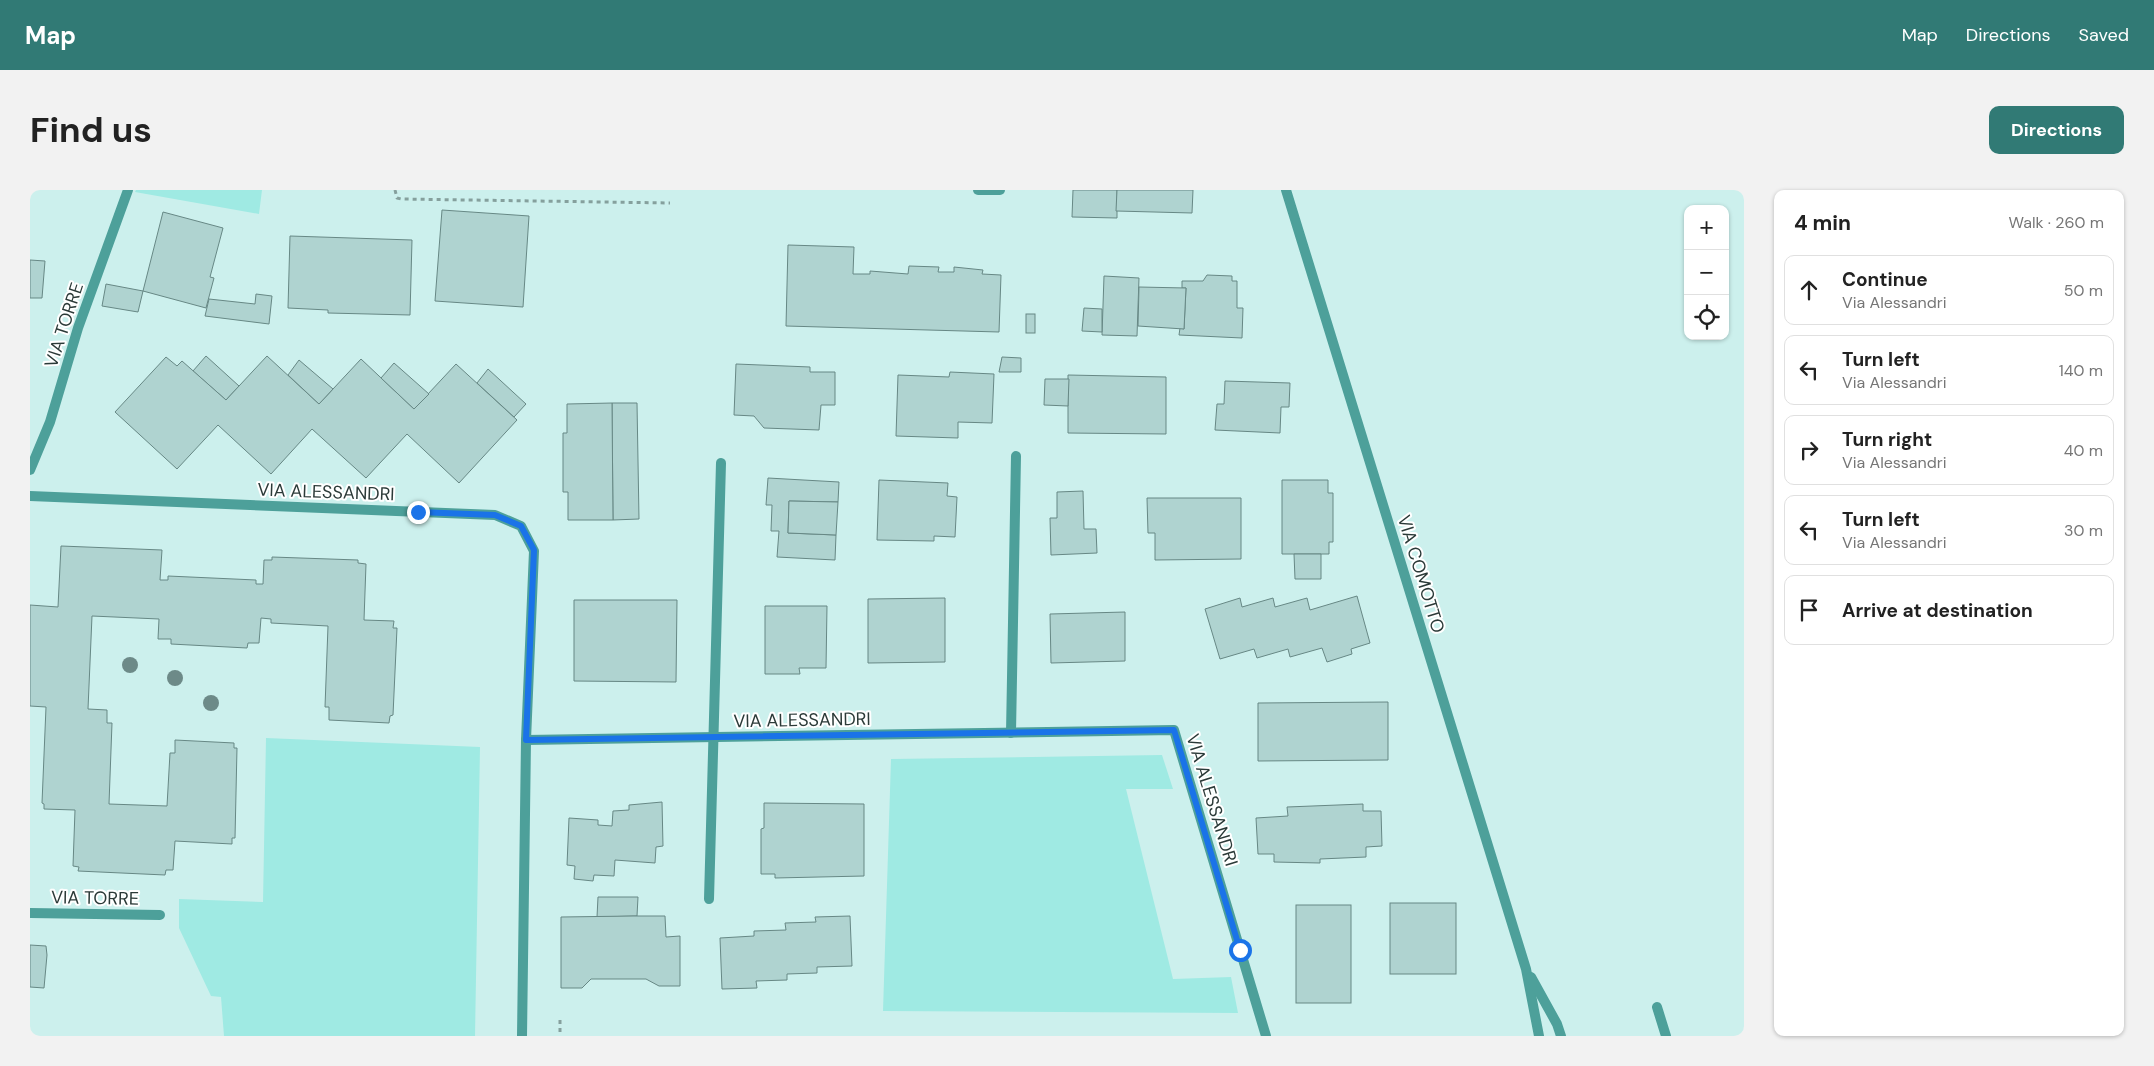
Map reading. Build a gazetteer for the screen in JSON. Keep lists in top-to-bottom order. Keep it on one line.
{"streets":{"street":["VIA TORRE","VIA ALESSANDRI","VIA COMOTTO"]},"page":{"header":"Map","nav":["Map","Directions","Saved"],"buttons":"Directions","title":"Find us","heading":["4 min","Walk · 260 m"],"map_buttons":["+","−"],"list":[["Continue","Via Alessandri","50 m"],["Turn left","Via Alessandri","140 m"],["Turn right","Via Alessandri","40 m"],["Turn left","Via Alessandri","30 m"],"Arrive at destination"]}}
